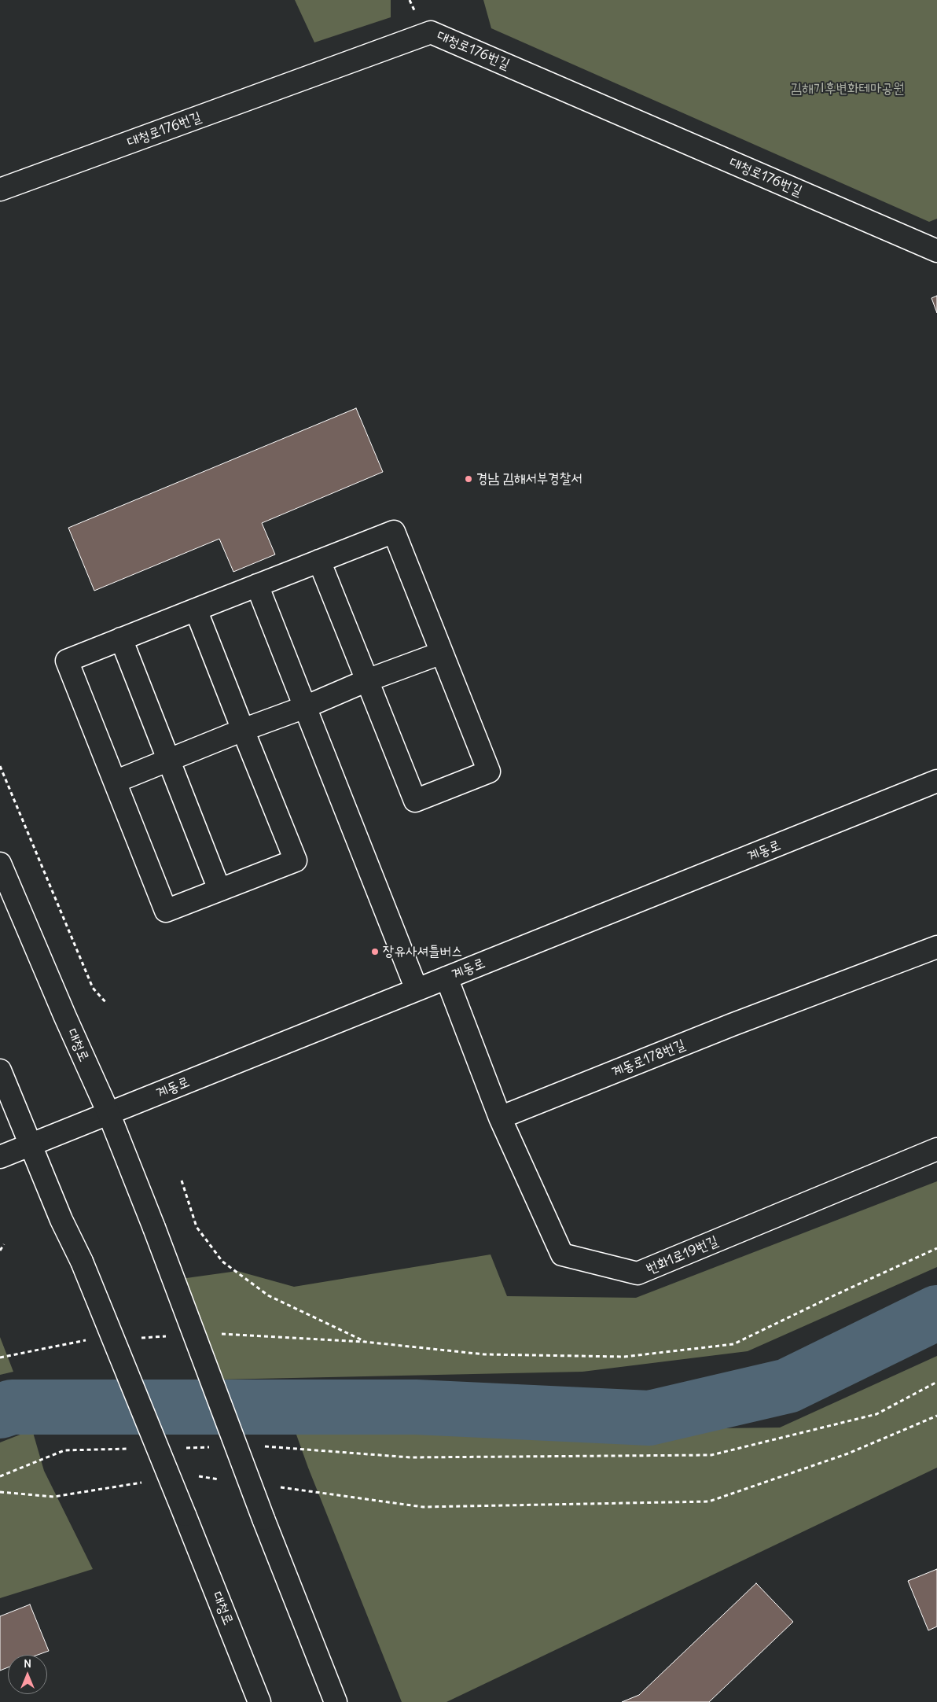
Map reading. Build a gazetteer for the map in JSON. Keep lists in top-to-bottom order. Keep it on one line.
{"streets":{"street":["대청로176번길","계동로","대청로","계동로178번길","번화1로19번길"]},"crossings":[["계동로","대청로"],["계동로178번길","번화1로19번길"]],"parks":["김해기후변화테마공원"],"places":["경남 김해서부경찰서","장유사셔틀버스"],"north":"top"}
